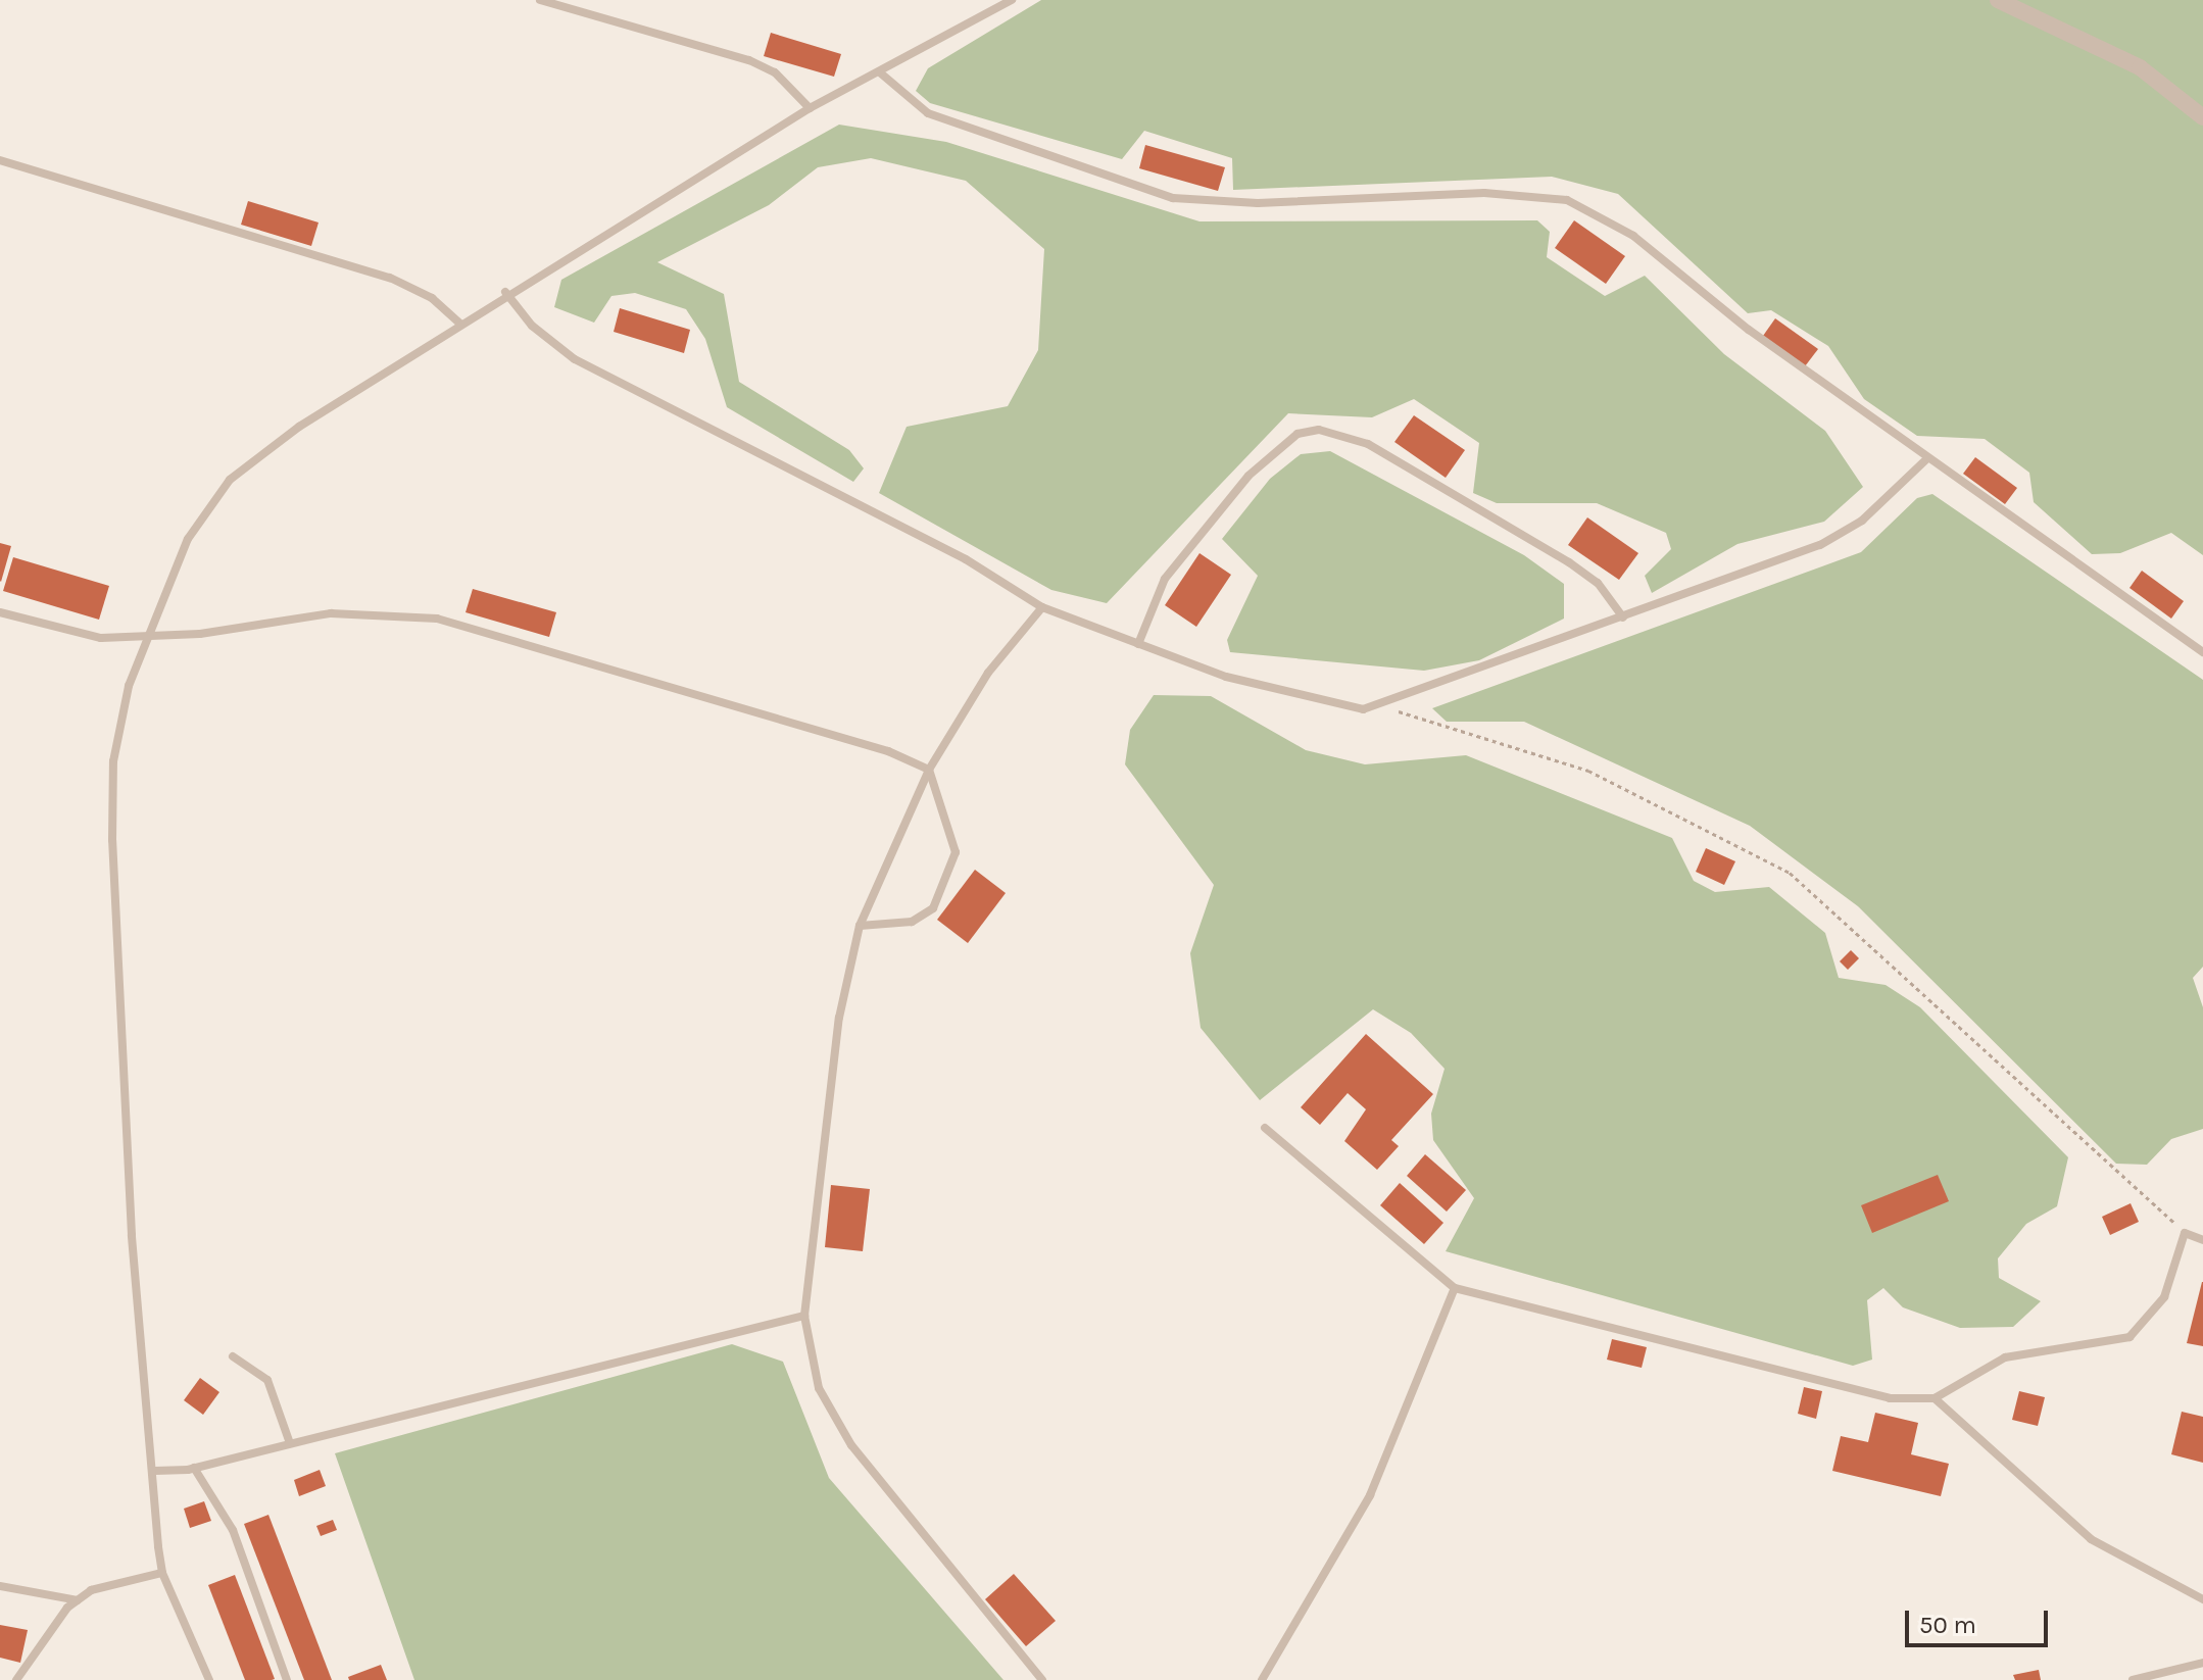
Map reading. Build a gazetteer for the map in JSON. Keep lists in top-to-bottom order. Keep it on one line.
{"scale_bar":"50 m"}
